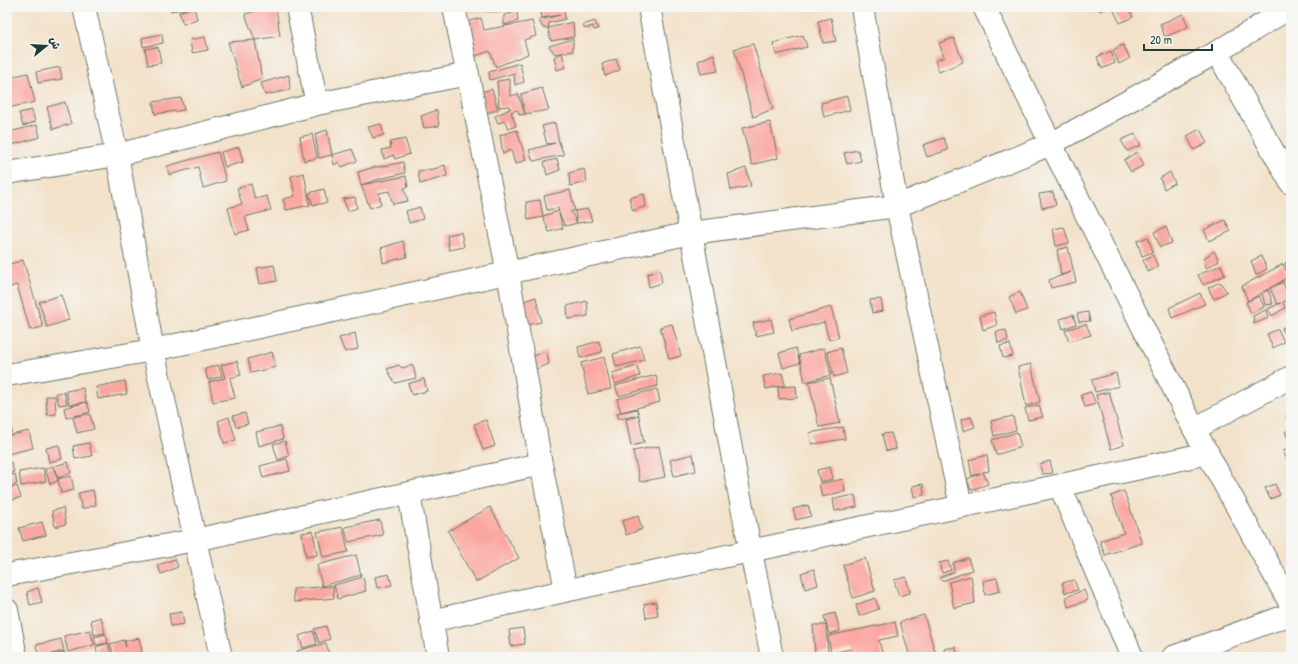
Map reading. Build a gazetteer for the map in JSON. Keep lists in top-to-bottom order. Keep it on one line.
{"scale_bar":"20 m","north":"right"}
